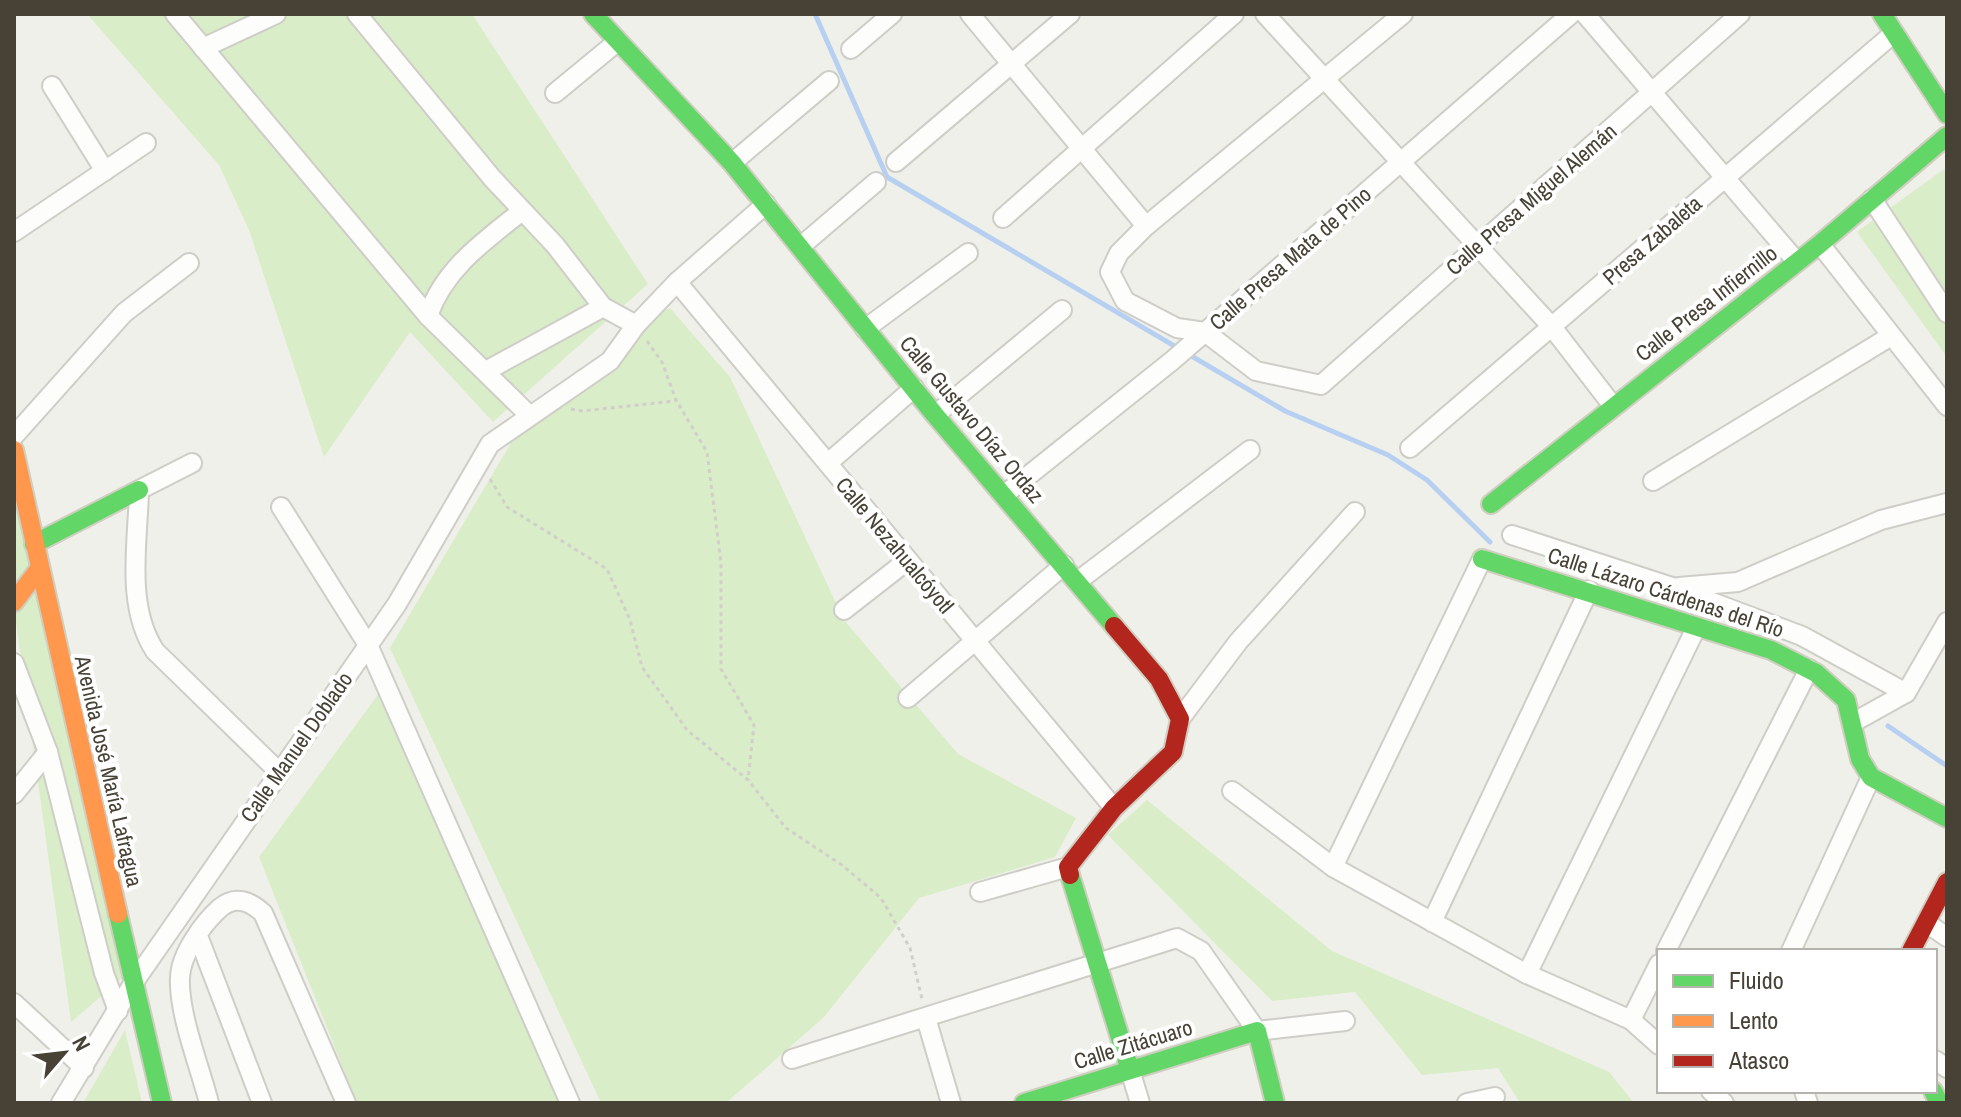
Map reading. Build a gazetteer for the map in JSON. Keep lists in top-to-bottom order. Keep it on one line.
{"streets":{"street":["Calle Presa Miguel Alemán","Presa Zabaleta","Calle Presa Mata de Pino","Calle Presa Infiernillo","Calle Gustavo Díaz Ordaz","Calle Nezahualcóyotl","Calle Lázaro Cárdenas del Río","Calle Manuel Doblado","Avenida José María Lafragua","Calle Zitácuaro"]},"crossings":[["Calle Presa Miguel Alemán","Calle Presa Mata de Pino"],["Calle Presa Mata de Pino","Calle Gustavo Díaz Ordaz"],["Calle Gustavo Díaz Ordaz","Calle Manuel Doblado"],["Calle Nezahualcóyotl","Calle Manuel Doblado"],["Calle Manuel Doblado","Avenida José María Lafragua"]],"legend":["Fluido","Lento","Atasco"],"north":"top right"}
